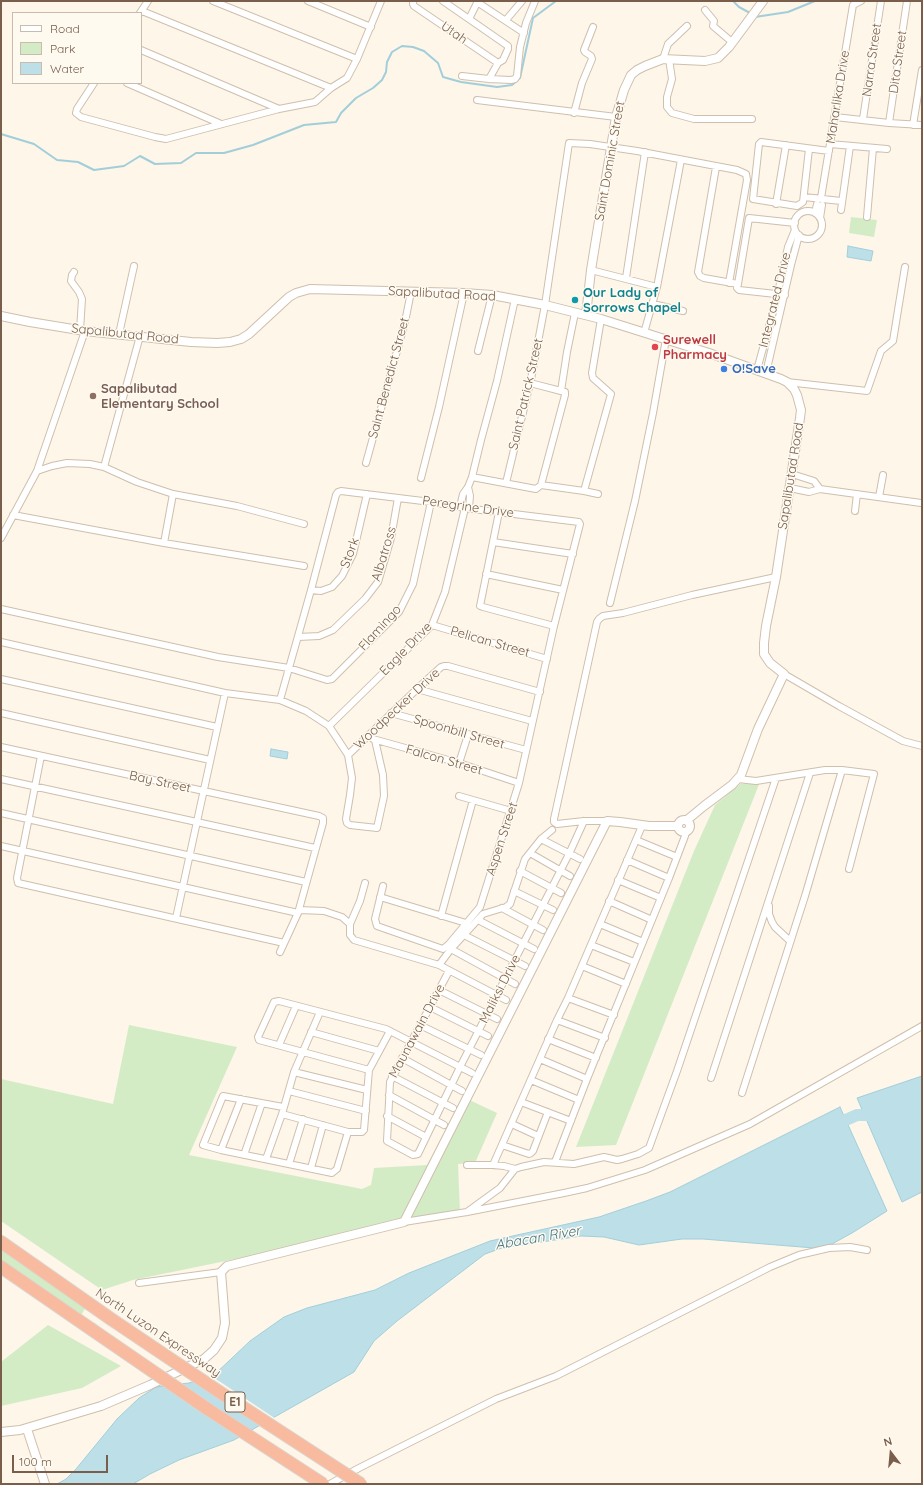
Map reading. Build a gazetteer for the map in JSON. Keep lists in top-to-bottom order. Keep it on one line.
{"streets":{"highway":["North Luzon Expressway","E1"],"street":["Utah","Narra Street","Dita Street","Maharlika Drive","Saint Dominic Street","Sapalibutad Road","Integrated Drive","Saint Benedict Street","Saint Patrick Street","Peregrine Drive","Stork","Albatross","Flamingo","Pelican Street","Eagle Drive","Woodpecker Drive","Spoonbill Street","Falcon Street","Bay Street","Aspen Street","Maliksi Drive","Maunawain Drive"]},"crossings":[["Saint Dominic Street","Sapalibutad Road"],["Saint Dominic Street","Saint Patrick Street"],["Sapalibutad Road","Integrated Drive"],["Sapalibutad Road","Saint Benedict Street"],["Sapalibutad Road","Saint Patrick Street"],["Peregrine Drive","Stork"],["Peregrine Drive","Albatross"],["Peregrine Drive","Flamingo"],["Peregrine Drive","Pelican Street"],["Peregrine Drive","Eagle Drive"],["Peregrine Drive","Woodpecker Drive"],["Peregrine Drive","Spoonbill Street"],["Peregrine Drive","Aspen Street"],["Pelican Street","Eagle Drive"],["Woodpecker Drive","Spoonbill Street"],["Woodpecker Drive","Falcon Street"],["Spoonbill Street","Aspen Street"],["Falcon Street","Aspen Street"],["Maliksi Drive","Maunawain Drive"]],"water":["Abacan River"],"places":["Our Lady of Sorrows Chapel","Surewell Pharmacy","O!Save","Sapalibutad Elementary School"],"legend":["Road","Park","Water"],"scale_bar":"100 m","north":"top"}
